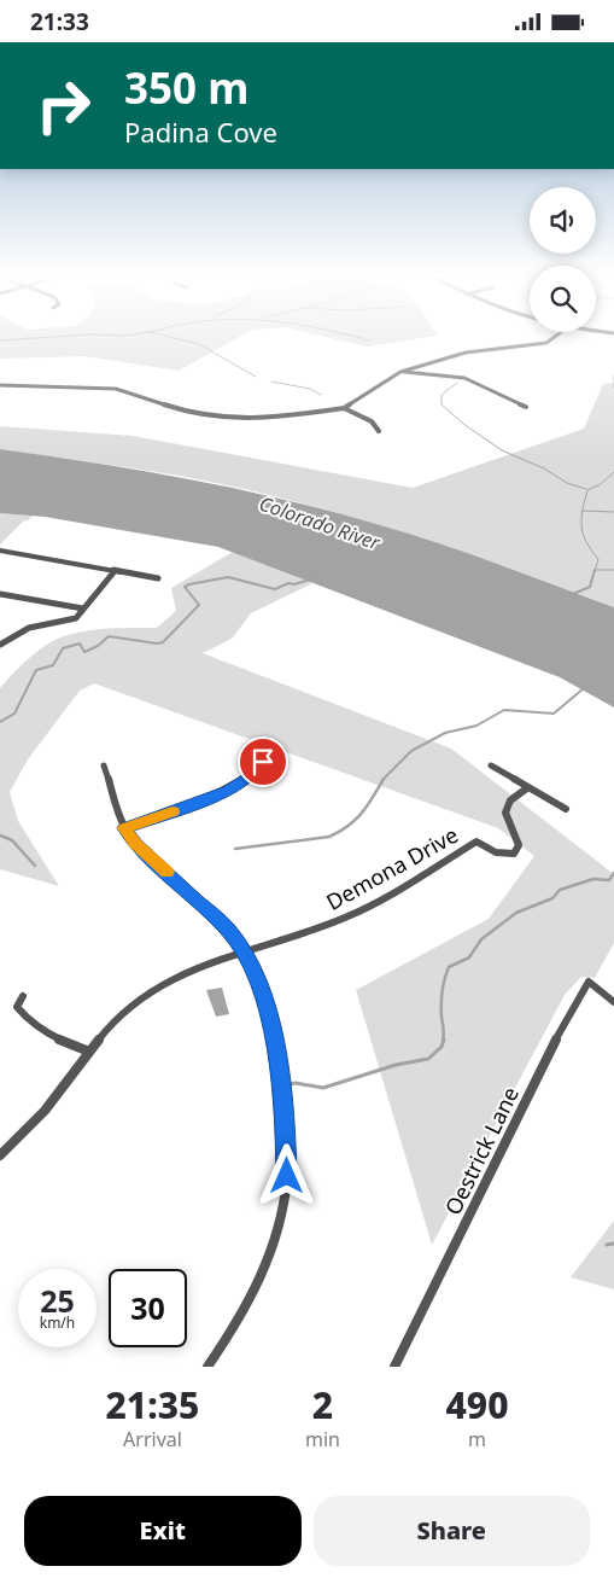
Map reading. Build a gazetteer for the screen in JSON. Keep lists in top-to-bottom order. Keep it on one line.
{"streets":{"street":["Demona Drive","Oestrick Lane"]},"water":["Colorado River"],"page":{"status":"21:33","turn":["350 m","Padina Cove"],"speed":"25 km/h","limit":"30","eta":["21:35","Arrival","2","min","490","m"],"buttons":["Exit","Share"]}}
